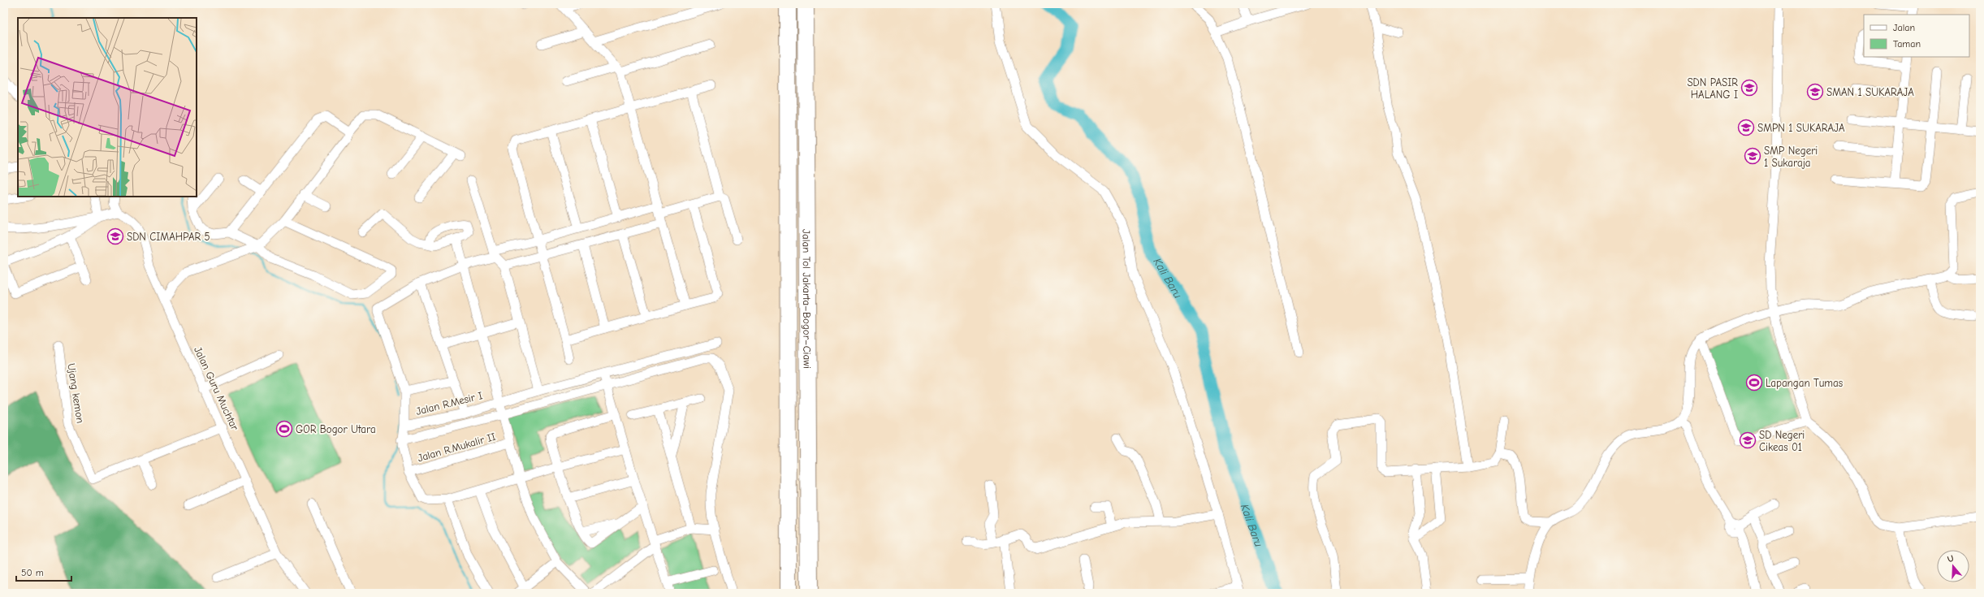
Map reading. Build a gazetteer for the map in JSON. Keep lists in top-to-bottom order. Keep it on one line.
{"streets":{"highway":["Jalan Tol Jakarta–Bogor–Ciawi"],"street":["Jalan Guru Muchtar","Ujang kemon","Jalan R.Mesir I","Jalan R.Mukalir II"]},"water":["Kali Baru"],"places":{"school or university":["SDN PASIR HALANG I","SMAN 1 SUKARAJA","SMPN 1 SUKARAJA","SMP Negeri 1 Sukaraja","SDN CIMAHPAR 5","SD Negeri Cikeas 01"],"sports":["Lapangan Tumas","GOR Bogor Utara"]},"legend":["Jalan","Taman"],"scale_bar":"50 m","north":"top"}
